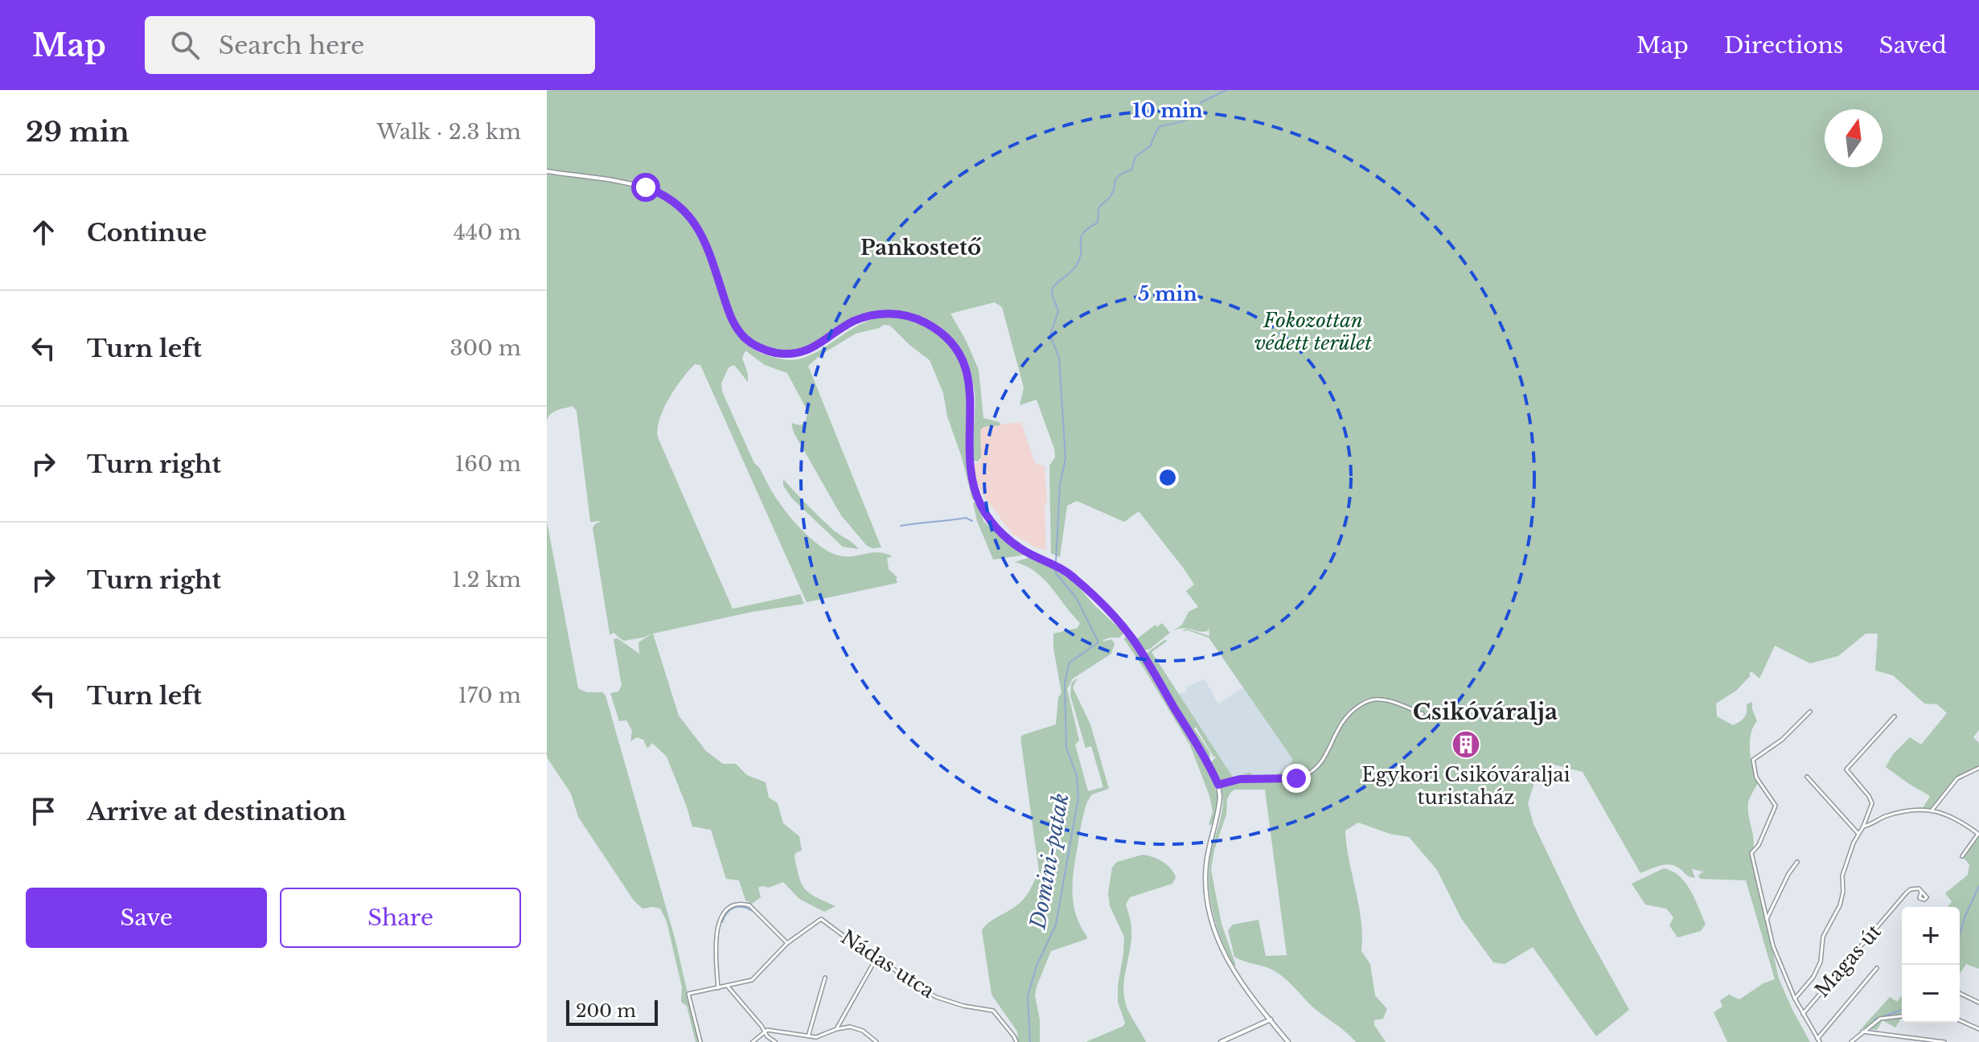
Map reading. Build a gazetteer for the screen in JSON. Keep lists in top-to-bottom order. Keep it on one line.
{"streets":{"street":["Magas út","Nádas utca"]},"districts":["Pankostető","Csikóváralja"],"water":["Domini-patak"],"parks":["Fokozottan védett terület"],"places":{"building":["Egykori Csikóváraljai turistaház"]},"scale_bar":"200 m","north":"top","page":{"header":"Map","search":"Search here","nav":["Map","Directions","Saved"],"heading":["29 min","Walk · 2.3 km"],"list":[["Continue","440 m"],["Turn left","300 m"],["Turn right","160 m"],["Turn right","1.2 km"],["Turn left","170 m"],"Arrive at destination"],"buttons":["Save","Share"],"map_buttons":["+","−"],"scale":"200 m"},"rings":["10 min","5 min"]}
